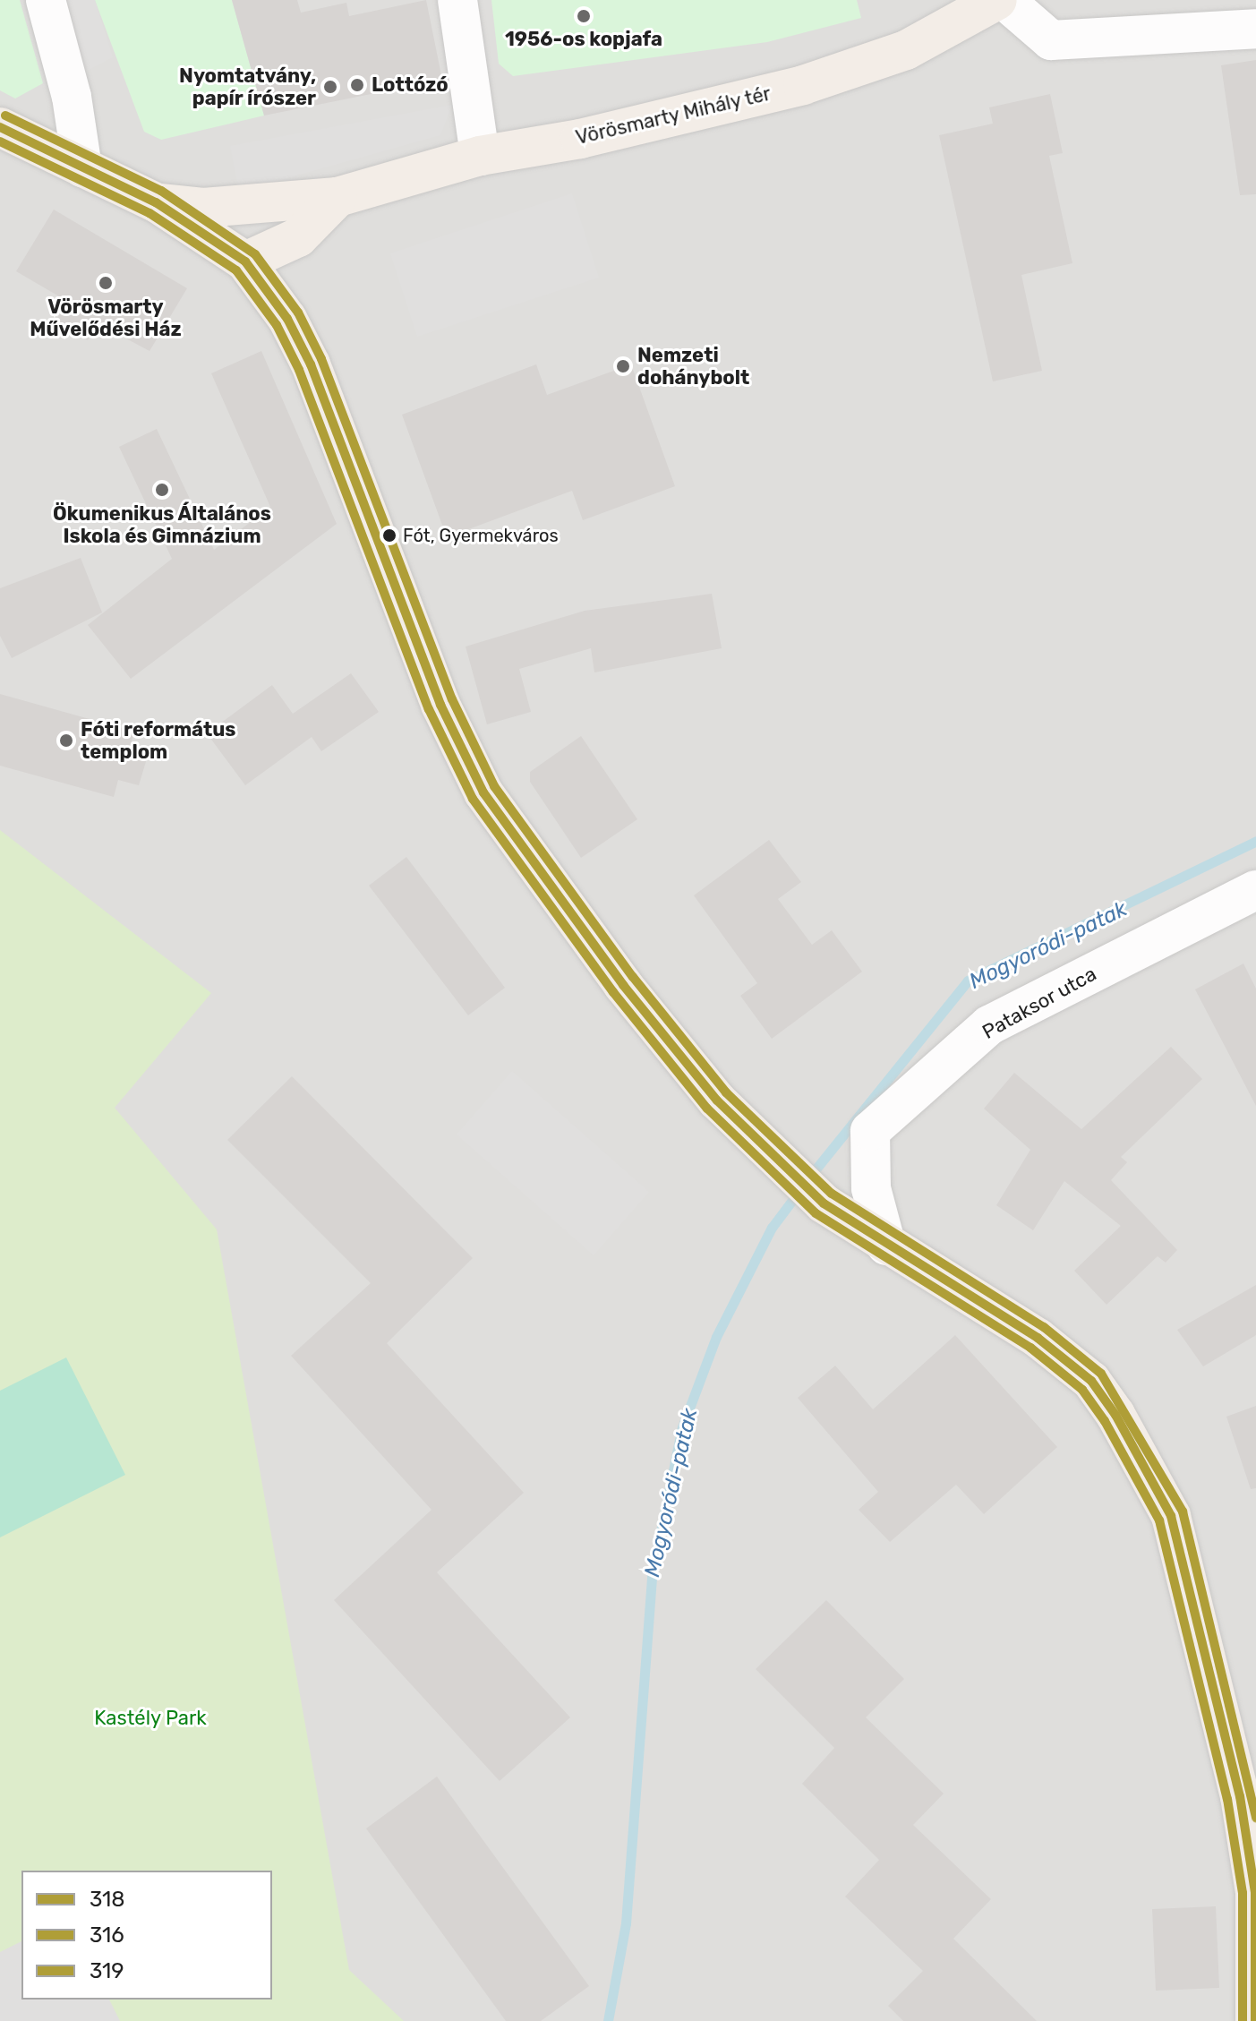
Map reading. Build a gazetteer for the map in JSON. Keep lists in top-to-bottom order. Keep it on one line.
{"streets":{"main road":["Vörösmarty Mihály tér"],"street":["Pataksor utca"]},"water":["Mogyoródi-patak"],"parks":["Kastély Park"],"places":["1956-os kopjafa","Lottózó","Nyomtatvány, papír írószer","Vörösmarty Művelődési Ház","Nemzeti dohánybolt","Ökumenikus Általános Iskola és Gimnázium","Fót, Gyermekváros","Fóti református templom"],"lines":["transit line 319","transit line 318","transit line 316"],"legend":["318","316","319"]}
